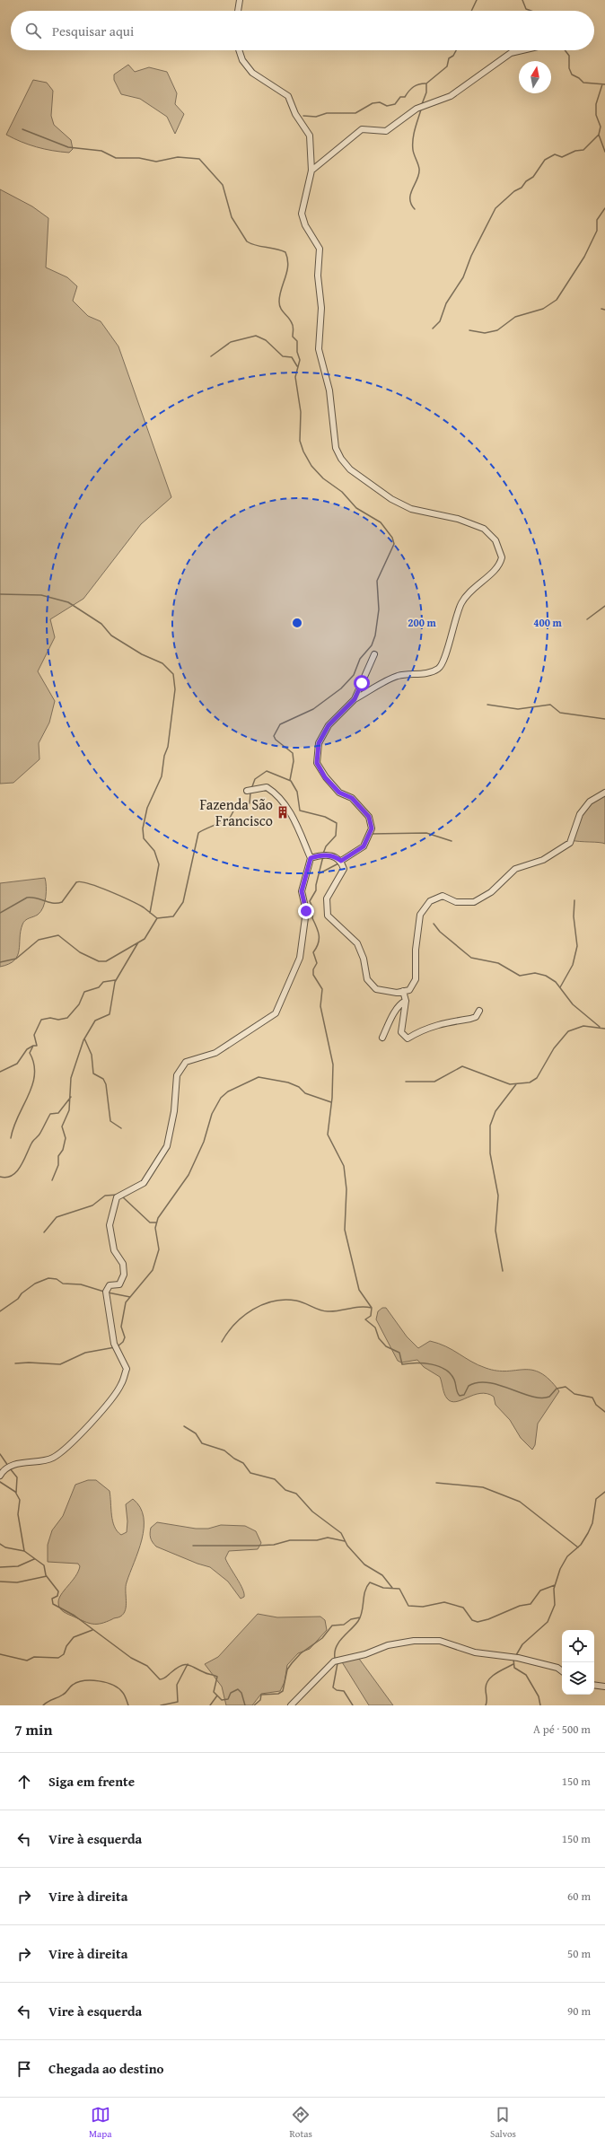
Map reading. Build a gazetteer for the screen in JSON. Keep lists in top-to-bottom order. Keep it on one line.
{"places":{"building":["Fazenda São Francisco"]},"north":"top","page":{"search":"Pesquisar aqui","heading":["7 min","A pé · 500 m"],"list":[["Siga em frente","150 m"],["Vire à esquerda","150 m"],["Vire à direita","60 m"],["Vire à direita","50 m"],["Vire à esquerda","90 m"],"Chegada ao destino"],"nav":["Mapa","Rotas","Salvos"]},"rings":["200 m","400 m"]}
